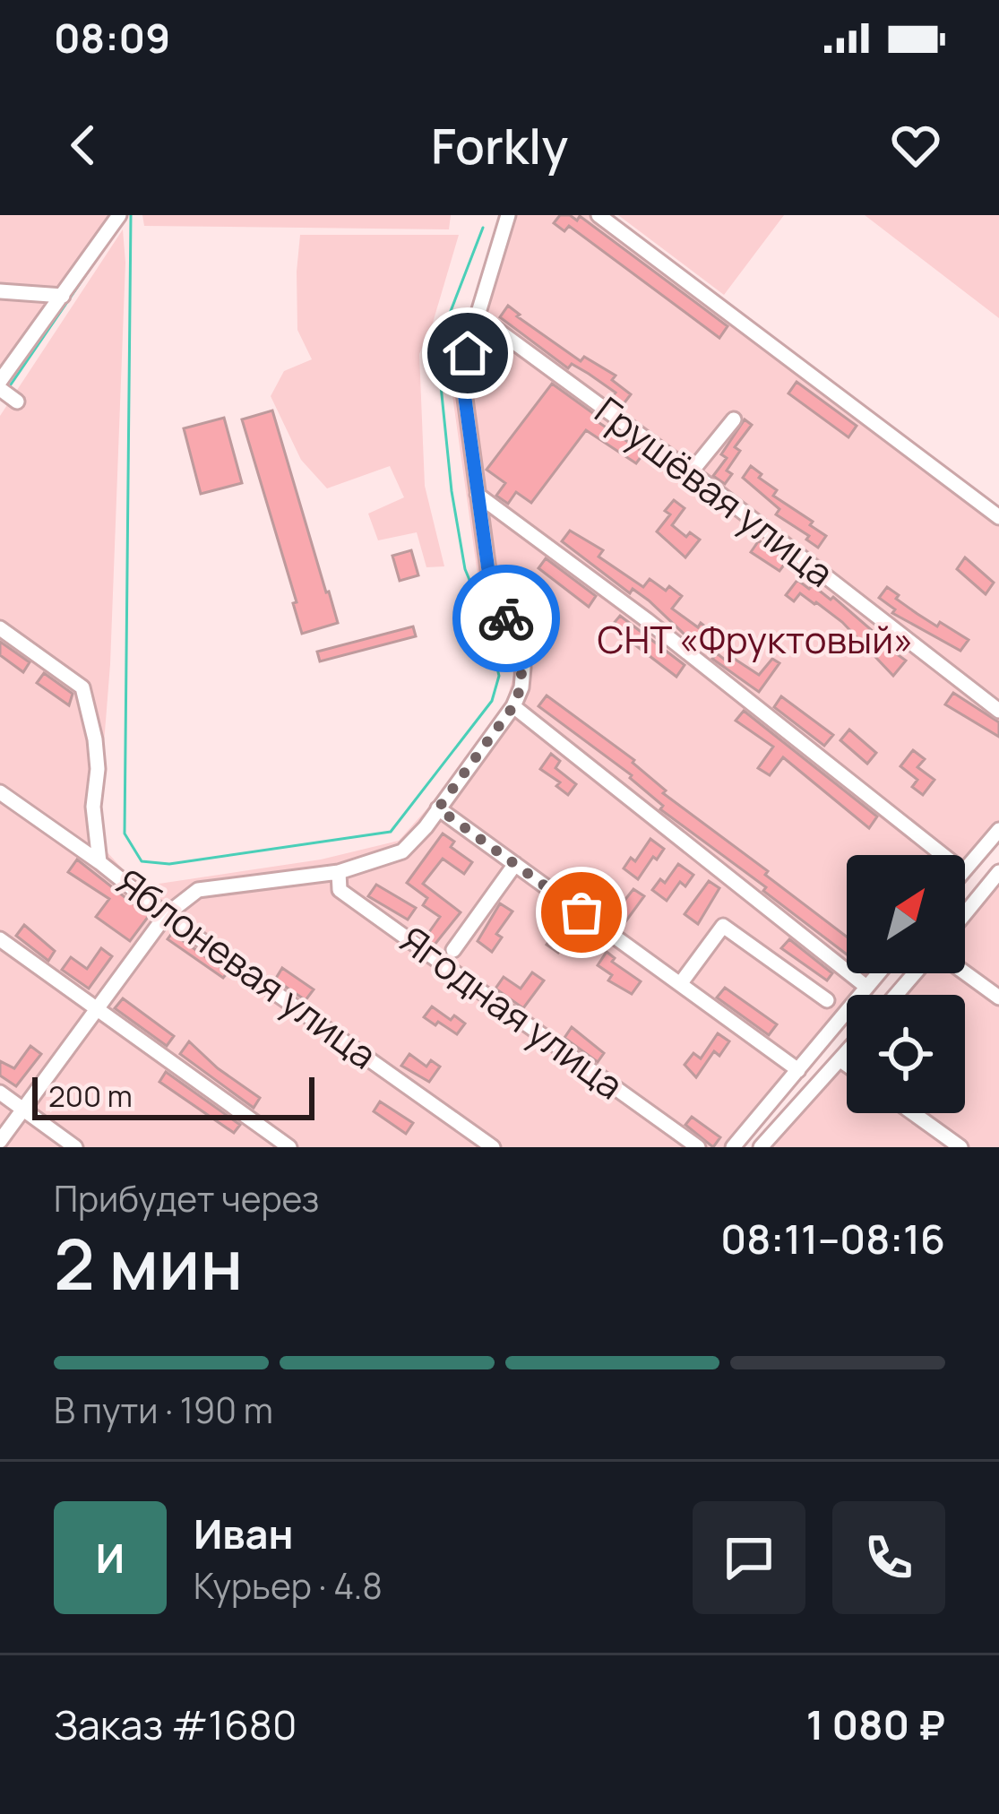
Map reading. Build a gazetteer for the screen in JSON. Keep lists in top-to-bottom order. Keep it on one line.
{"streets":{"street":["Грушёвая улица","Яблоневая улица","Ягодная улица"]},"parks":["СНТ «Фруктовый»"],"scale_bar":"200 m","north":"top right","page":{"status":"08:09","header":"Forkly","scale":"200 m","heading":["2 мин","Прибудет через","08:11–08:16"],"panel":["Иван","Курьер · 4.8","Заказ #1680","1 080 ₽"],"bar":"В пути · 190 m","round":"И"}}
